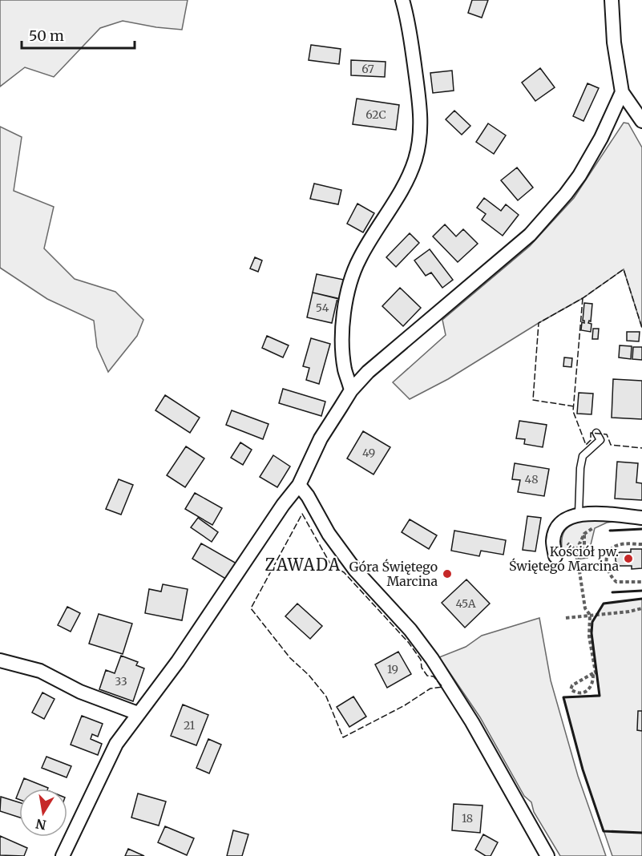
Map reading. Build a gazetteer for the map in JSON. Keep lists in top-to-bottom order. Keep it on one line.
{"districts":["ZAWADA"],"places":["Kościół pw. Świętego Marcina","Góra Świętego Marcina"],"house_numbers":["67","62C","54","49","48","45A","19","33","21","18"],"scale_bar":"50 m","north":"bottom"}
